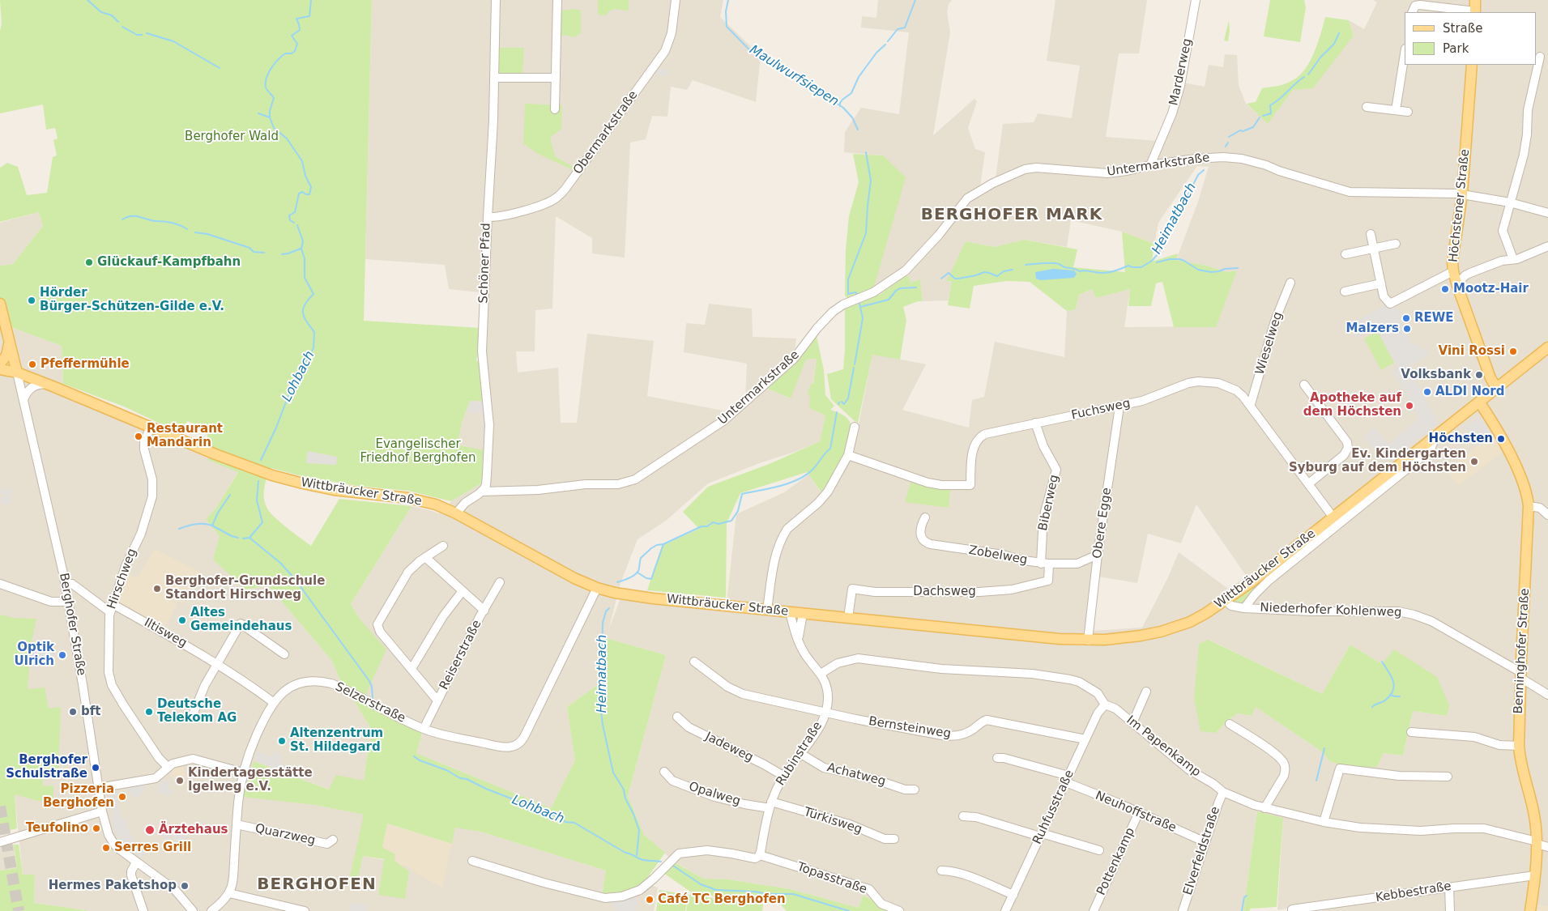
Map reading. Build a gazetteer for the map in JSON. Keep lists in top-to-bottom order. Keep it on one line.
{"streets":{"main road":["Höchstener Straße","Wittbräucker Straße","Berghofer Straße","Benninghofer Straße"],"street":["Marderweg","Obermarkstraße","Untermarkstraße","Schöner Pfad","Wieselweg","Fuchsweg","Biberweg","Obere Egge","Zobelweg","Hirschweg","Dachsweg","Niederhofer Kohlenweg","Iltisweg","Reiserstraße","Selzerstraße","Bernsteinweg","Im Papenkamp","Jadeweg","Rubinstraße","Achatweg","Opalweg","Ruhfusstraße","Neuhoffstraße","Türkisweg","Quarzweg","Elverfeldstraße","Pottenkamp","Topasstraße","Kebbestraße"]},"crossings":[["Marderweg","Untermarkstraße"],["Obermarkstraße","Schöner Pfad"],["Untermarkstraße","Höchstener Straße"],["Untermarkstraße","Schöner Pfad"],["Höchstener Straße","Wittbräucker Straße"],["Wieselweg","Fuchsweg"],["Fuchsweg","Wittbräucker Straße"],["Fuchsweg","Biberweg"],["Fuchsweg","Obere Egge"],["Wittbräucker Straße","Obere Egge"],["Wittbräucker Straße","Hirschweg"],["Wittbräucker Straße","Dachsweg"],["Wittbräucker Straße","Niederhofer Kohlenweg"],["Wittbräucker Straße","Berghofer Straße"],["Wittbräucker Straße","Benninghofer Straße"],["Wittbräucker Straße","Selzerstraße"],["Wittbräucker Straße","Rubinstraße"],["Biberweg","Zobelweg"],["Biberweg","Dachsweg"],["Obere Egge","Zobelweg"],["Zobelweg","Dachsweg"],["Hirschweg","Iltisweg"],["Niederhofer Kohlenweg","Benninghofer Straße"],["Berghofer Straße","Iltisweg"],["Iltisweg","Selzerstraße"],["Benninghofer Straße","Im Papenkamp"],["Benninghofer Straße","Kebbestraße"],["Reiserstraße","Selzerstraße"],["Selzerstraße","Quarzweg"],["Bernsteinweg","Rubinstraße"],["Bernsteinweg","Ruhfusstraße"],["Im Papenkamp","Rubinstraße"],["Im Papenkamp","Ruhfusstraße"],["Im Papenkamp","Elverfeldstraße"],["Jadeweg","Rubinstraße"],["Rubinstraße","Achatweg"],["Rubinstraße","Opalweg"],["Rubinstraße","Türkisweg"],["Rubinstraße","Topasstraße"],["Opalweg","Türkisweg"],["Ruhfusstraße","Neuhoffstraße"],["Neuhoffstraße","Elverfeldstraße"],["Neuhoffstraße","Pottenkamp"]],"districts":["BERGHOFER MARK","BERGHOFEN"],"water":["Maulwurfsiepen","Heimatbach","Lohbach"],"parks":["Berghofer Wald","Evangelischer Friedhof Berghofen"],"places":["Glückauf-Kampfbahn","Mootz-Hair","Hörder Bürger-Schützen-Gilde e.V.","REWE","Malzers","Vini Rossi","Pfeffermühle","Volksbank","ALDI Nord","Apotheke auf dem Höchsten","Restaurant Mandarin","Höchsten","Ev. Kindergarten Syburg auf dem Höchsten","Berghofer-Grundschule Standort Hirschweg","Altes Gemeindehaus","Optik Ulrich","bft","Deutsche Telekom AG","Altenzentrum St. Hildegard","Berghofer Schulstraße","Kindertagesstätte Igelweg e.V.","Pizzeria Berghofen","Teufolino","Ärztehaus","Serres Grill","Hermes Paketshop","Café TC Berghofen"],"legend":["Straße","Park"]}
